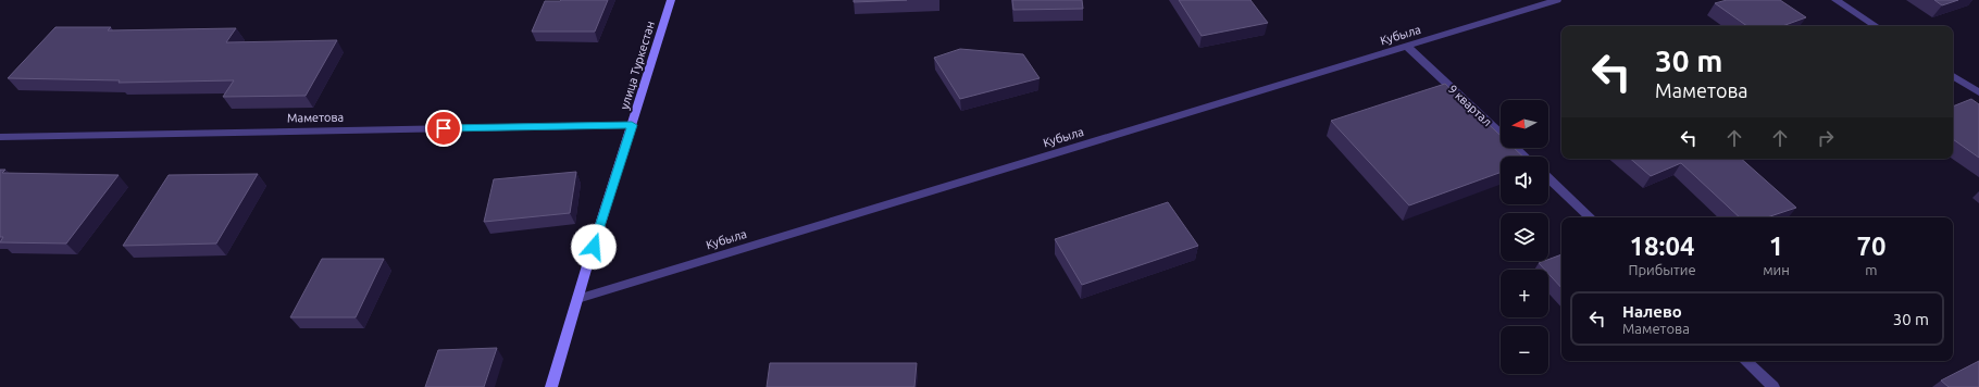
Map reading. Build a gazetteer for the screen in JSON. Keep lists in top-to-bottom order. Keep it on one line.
{"streets":{"street":["Кубыла","улица Туркестан","9 квартал","Маметова"]},"crossings":[["Кубыла","улица Туркестан"],["Кубыла","9 квартал"],["улица Туркестан","Маметова"]],"north":"left","page":{"turn":["30 m","Маметова"],"map_buttons":["+","−"],"eta":["18:04","Прибытие","1","мин","70","m"],"list":[{"name":"Налево","note":"Маметова","value":"30 m"}]}}
